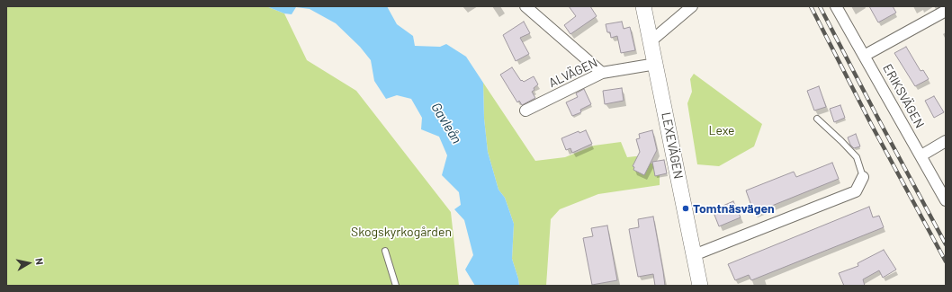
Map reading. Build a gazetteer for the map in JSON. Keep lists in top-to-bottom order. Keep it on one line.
{"streets":{"street":["ALVÄGEN","ERIKSVÄGEN","LEXEVÄGEN"]},"crossings":[["ALVÄGEN","LEXEVÄGEN"]],"water":["Gavleån"],"parks":["Lexe","Skogskyrkogården"],"places":["Tomtnäsvägen"],"north":"right"}
